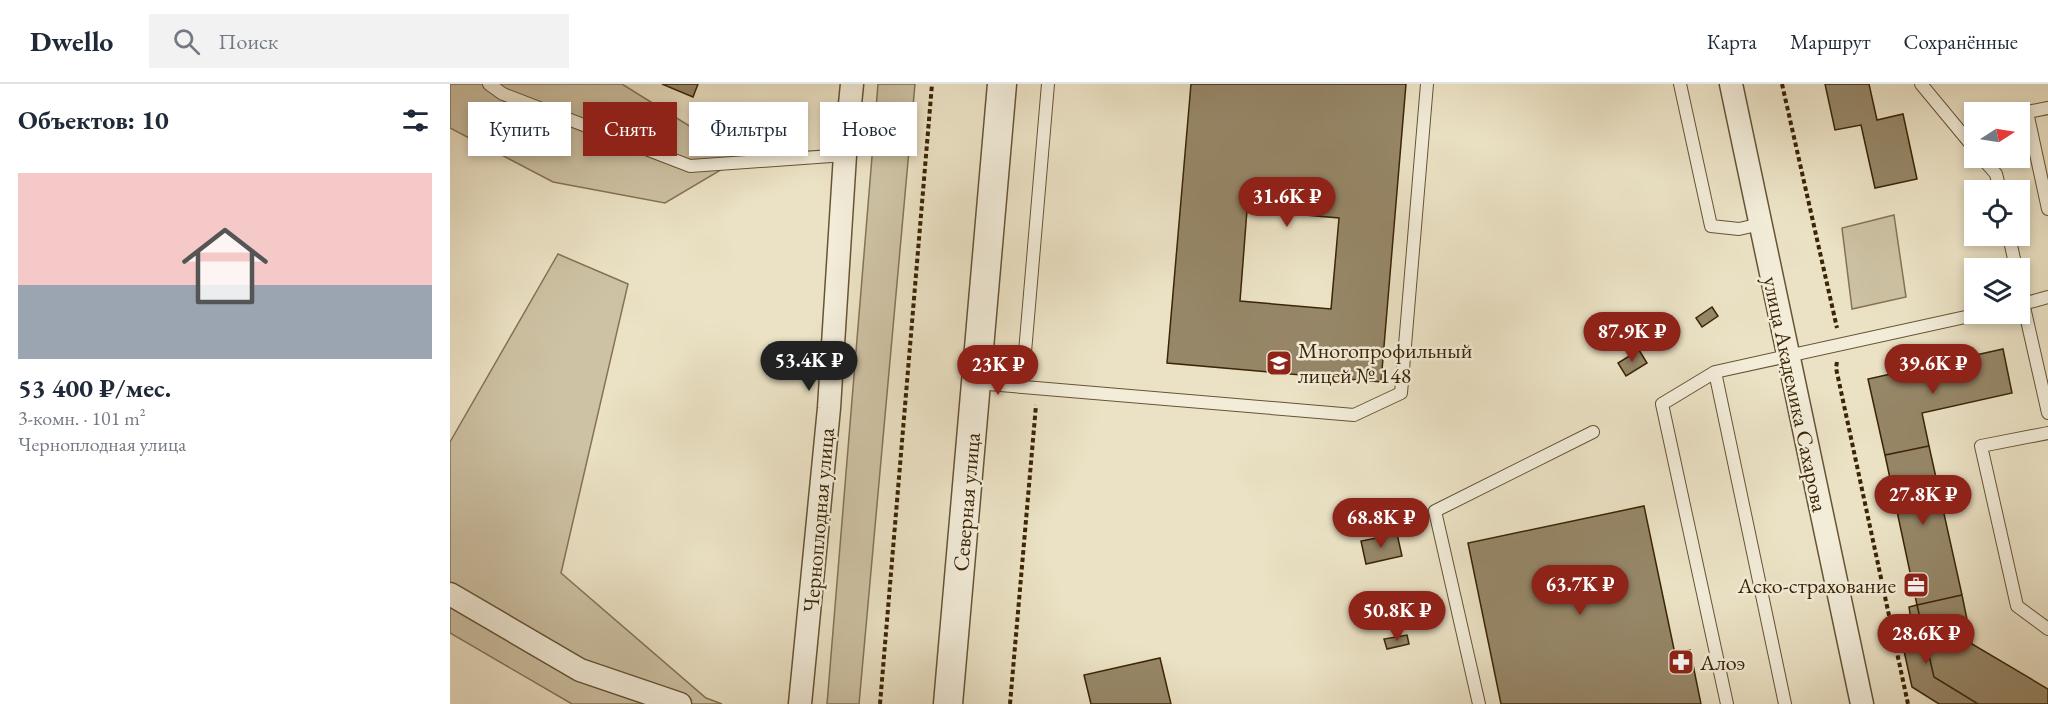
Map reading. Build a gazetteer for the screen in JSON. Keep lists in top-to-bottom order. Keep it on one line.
{"streets":{"street":["улица Академика Сахарова","Северная улица","Черноплодная улица"]},"places":{"school or university":["Многопрофильный лицей № 148"],"office":["Аско-страхование"],"pharmacy":["Алоэ"]},"north":"right","page":{"header":"Dwello","search":"Поиск","nav":["Карта","Маршрут","Сохранённые"],"heading":"Объектов: 10","chip":["Купить","Снять","Фильтры","Новое"],"list":[{"name":"53 400 ₽/мес.","note":"3-комн. · 101 m² · Черноплодная улица"}],"price":["31.6K ₽","87.9K ₽","53.4K ₽","39.6K ₽","23K ₽","27.8K ₽","68.8K ₽","63.7K ₽","50.8K ₽","28.6K ₽"]}}
